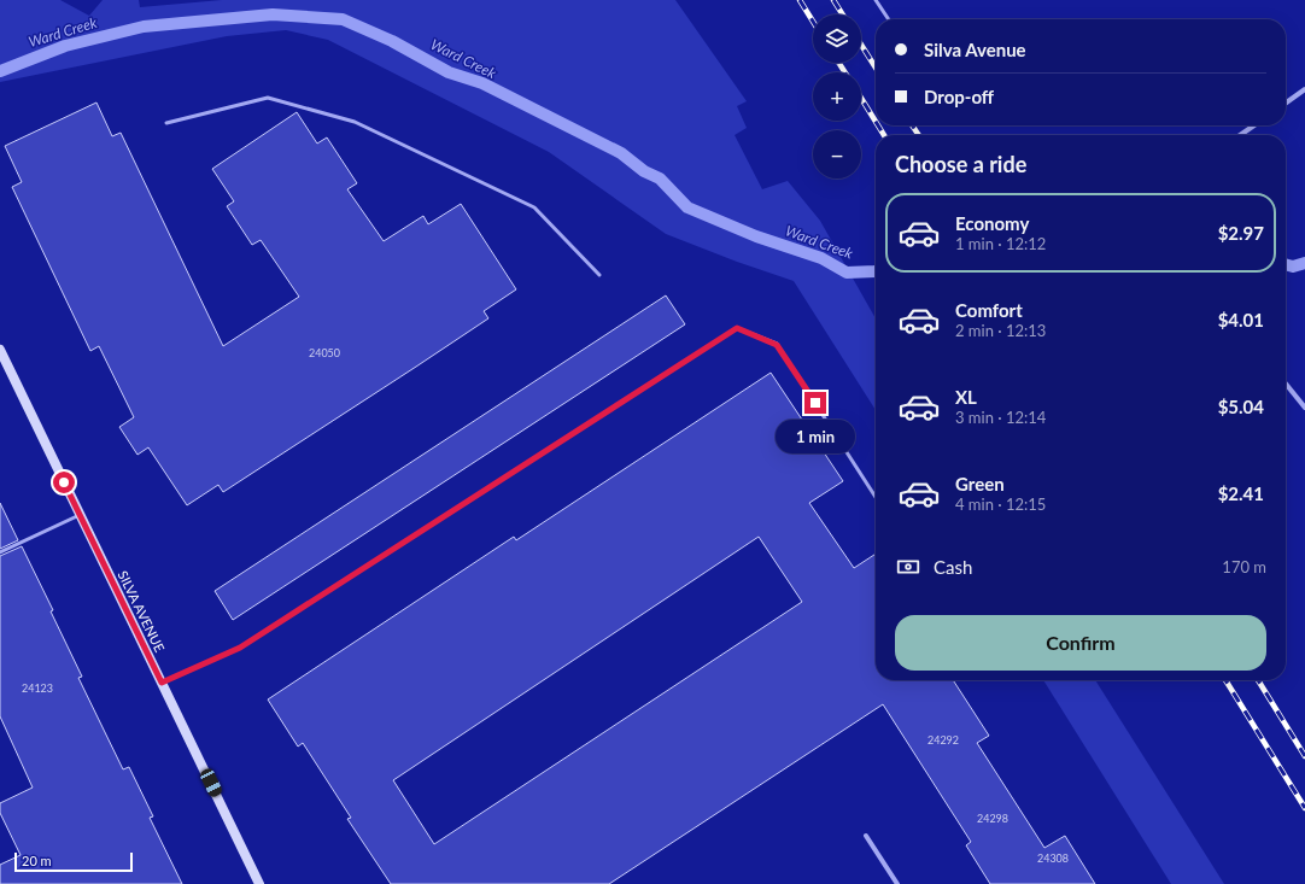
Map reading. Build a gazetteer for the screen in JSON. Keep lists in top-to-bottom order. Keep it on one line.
{"streets":{"street":["SILVA AVENUE"]},"water":["Ward Creek"],"house_numbers":["24050","24123","24292","24298","24308"],"scale_bar":"20 m","page":{"map_buttons":["+","−"],"banner":["Silva Avenue","Drop-off"],"heading":"Choose a ride","list":[{"name":"Economy","note":"1 min · 12:12","value":"$2.97"},{"name":"Comfort","note":"2 min · 12:13","value":"$4.01"},{"name":"XL","note":"3 min · 12:14","value":"$5.04"},{"name":"Green","note":"4 min · 12:15","value":"$2.41"}],"bubble":"1 min","pay":["Cash","170 m"],"buttons":"Confirm","scale":"20 m"}}
